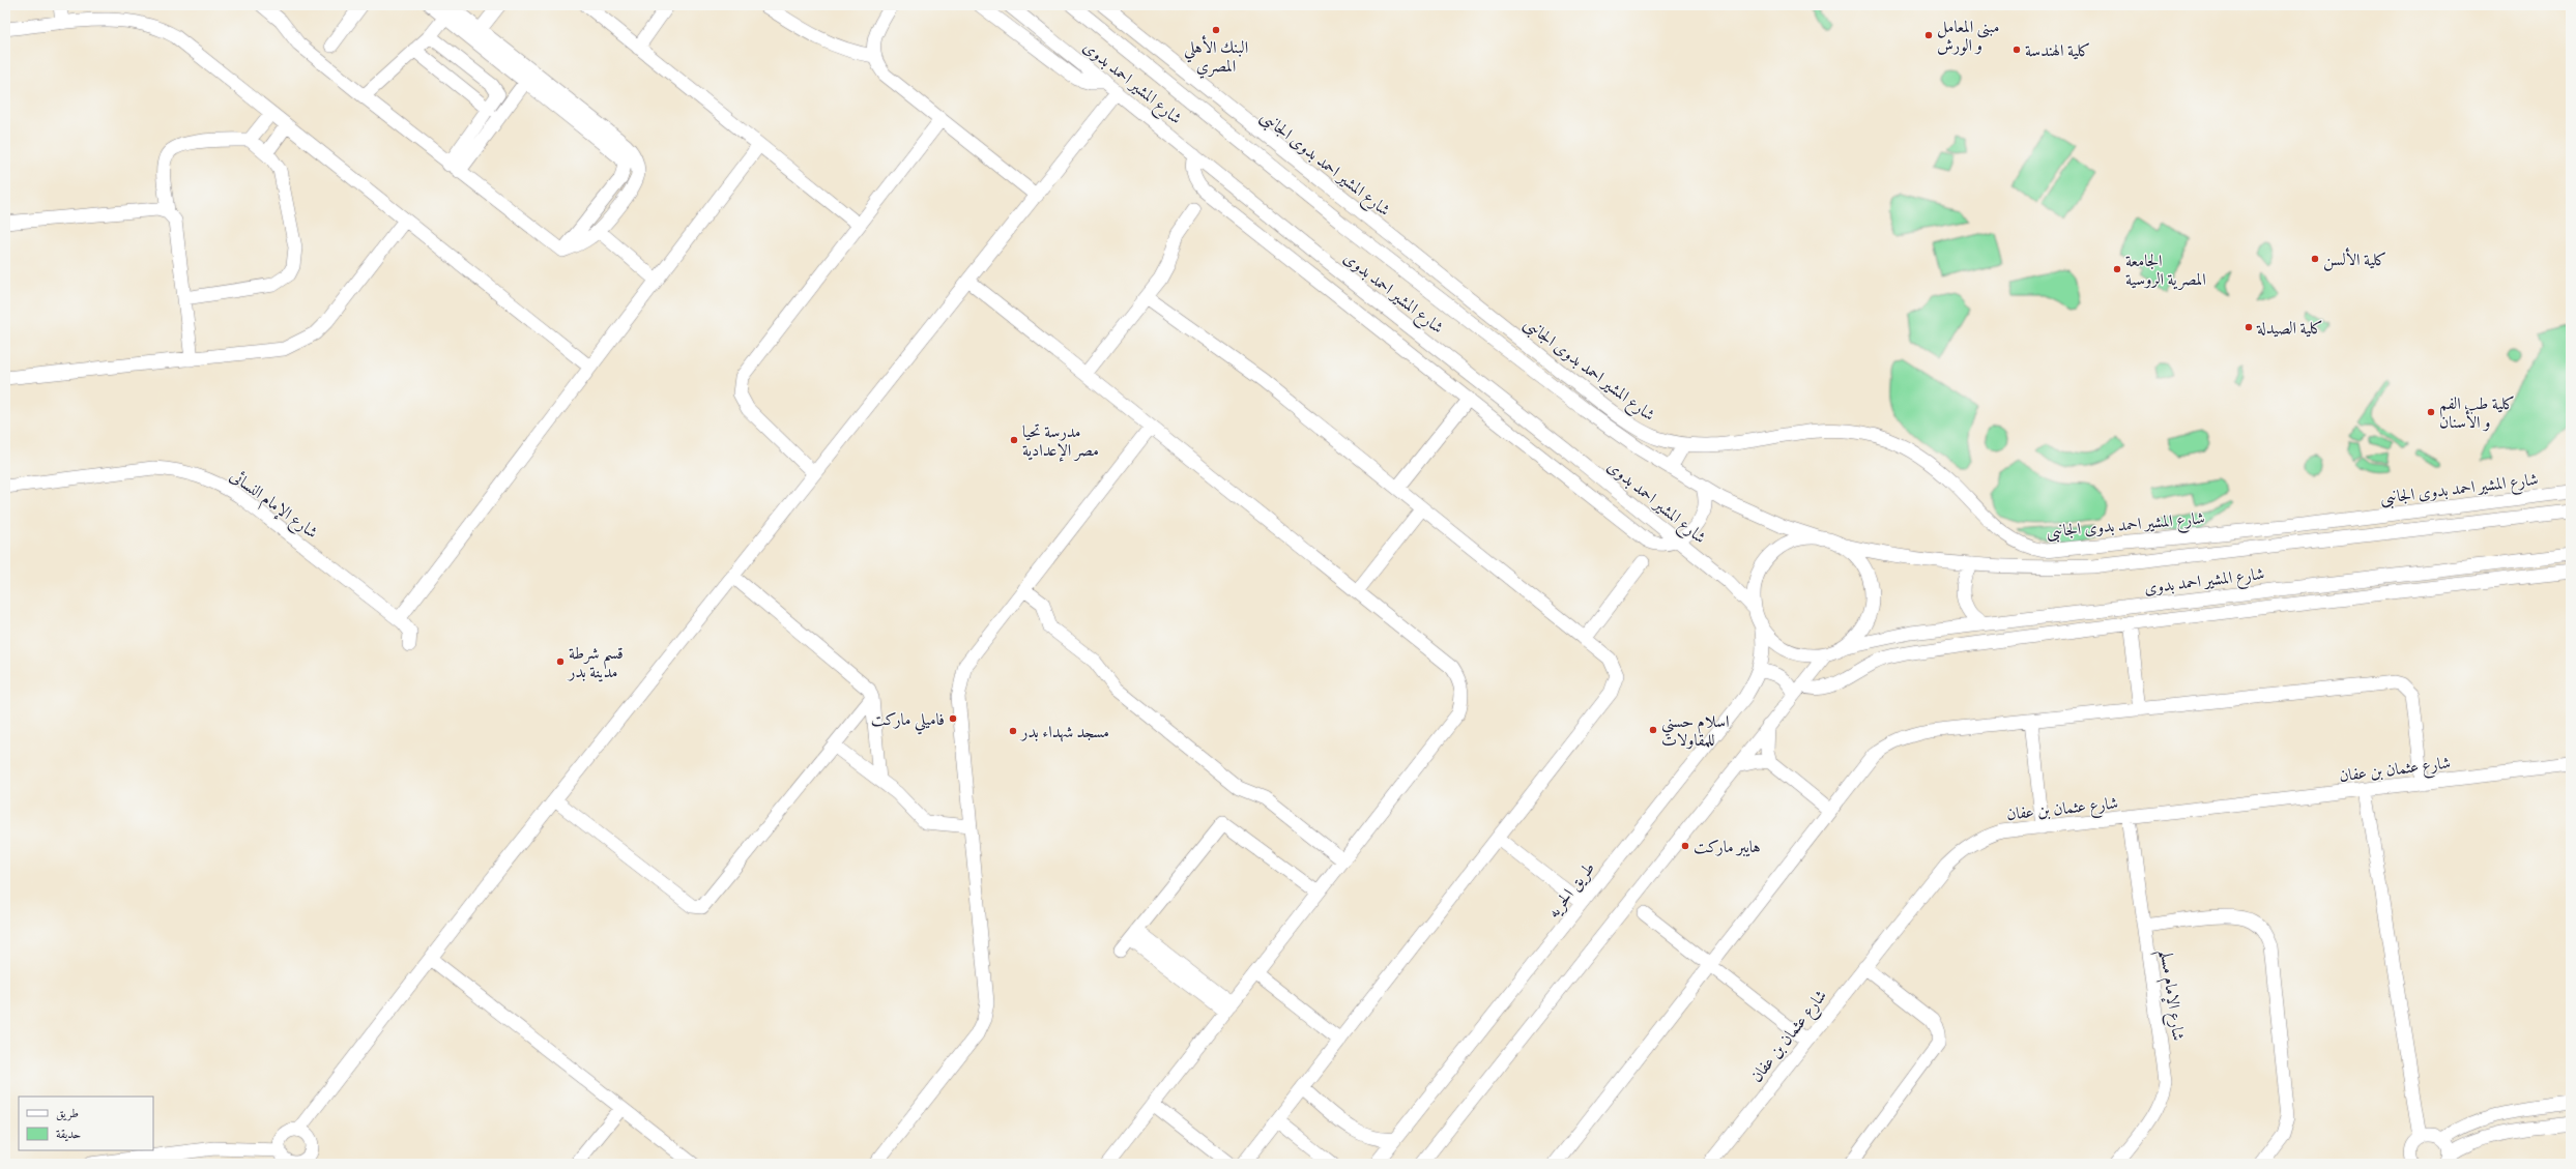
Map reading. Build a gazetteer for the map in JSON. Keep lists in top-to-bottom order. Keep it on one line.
{"streets":{"street":["شارع المشير احمد بدوى","شارع المشير احمد بدوى الجانبى","شارع الإمام النسائى","شارع عثمان بن عفان","طريق الحريه","شارع الإمام مسلم"]},"crossings":[["شارع المشير احمد بدوى","طريق الحريه"],["شارع عثمان بن عفان","شارع الإمام مسلم"]],"places":["البنك الأهلي المصري","مبنى المعامل و الورش","كلية الهندسة","كلية الألسن","الجامعة المصرية الروسية","كلية الصيدلة","كلية طب الفم و الأسنان","مدرسة تحيا مصر الإعدادية","قسم شرطة مدينة بدر","فاميلي ماركت","اسلام حسني للمقاولات","مسجد شهداء بدر","هايبر ماركت"],"legend":["طريق","حديقة"]}
